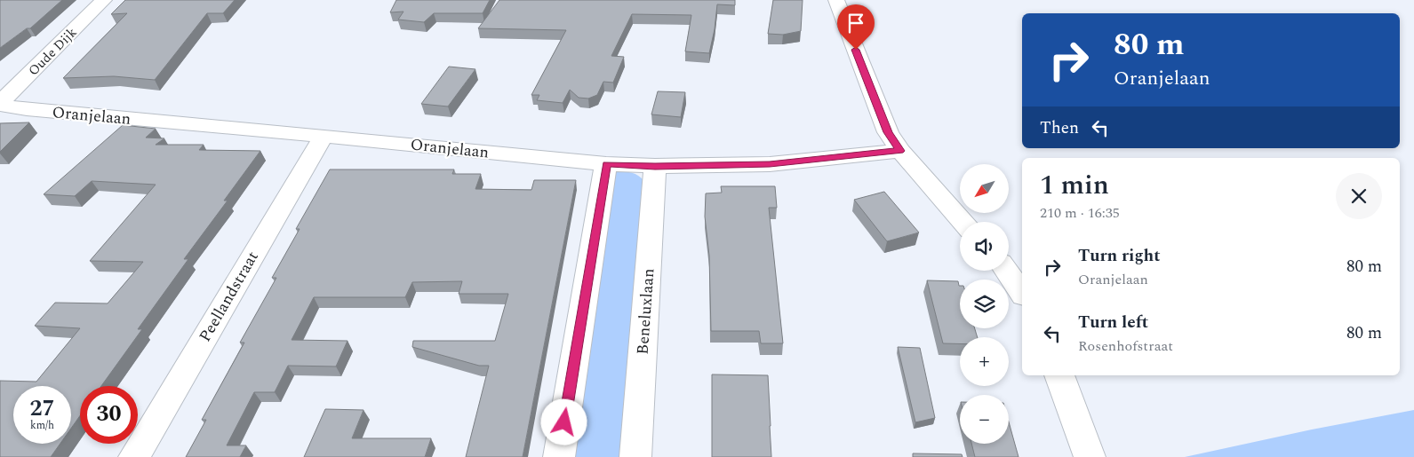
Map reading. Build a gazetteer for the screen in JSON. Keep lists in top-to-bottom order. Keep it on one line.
{"streets":{"street":["Oude Dijk","Oranjelaan","Peellandstraat","Beneluxlaan"]},"crossings":[["Oude Dijk","Oranjelaan"],["Oranjelaan","Peellandstraat"],["Oranjelaan","Beneluxlaan"]],"north":"bottom left","page":{"turn":["80 m","Oranjelaan"],"then":"Then","heading":["1 min","210 m · 16:35"],"map_buttons":["+","−"],"list":[{"name":"Turn right","note":"Oranjelaan","value":"80 m"},{"name":"Turn left","note":"Rosenhofstraat","value":"80 m"}],"speed":"27 km/h","limit":"30"}}
